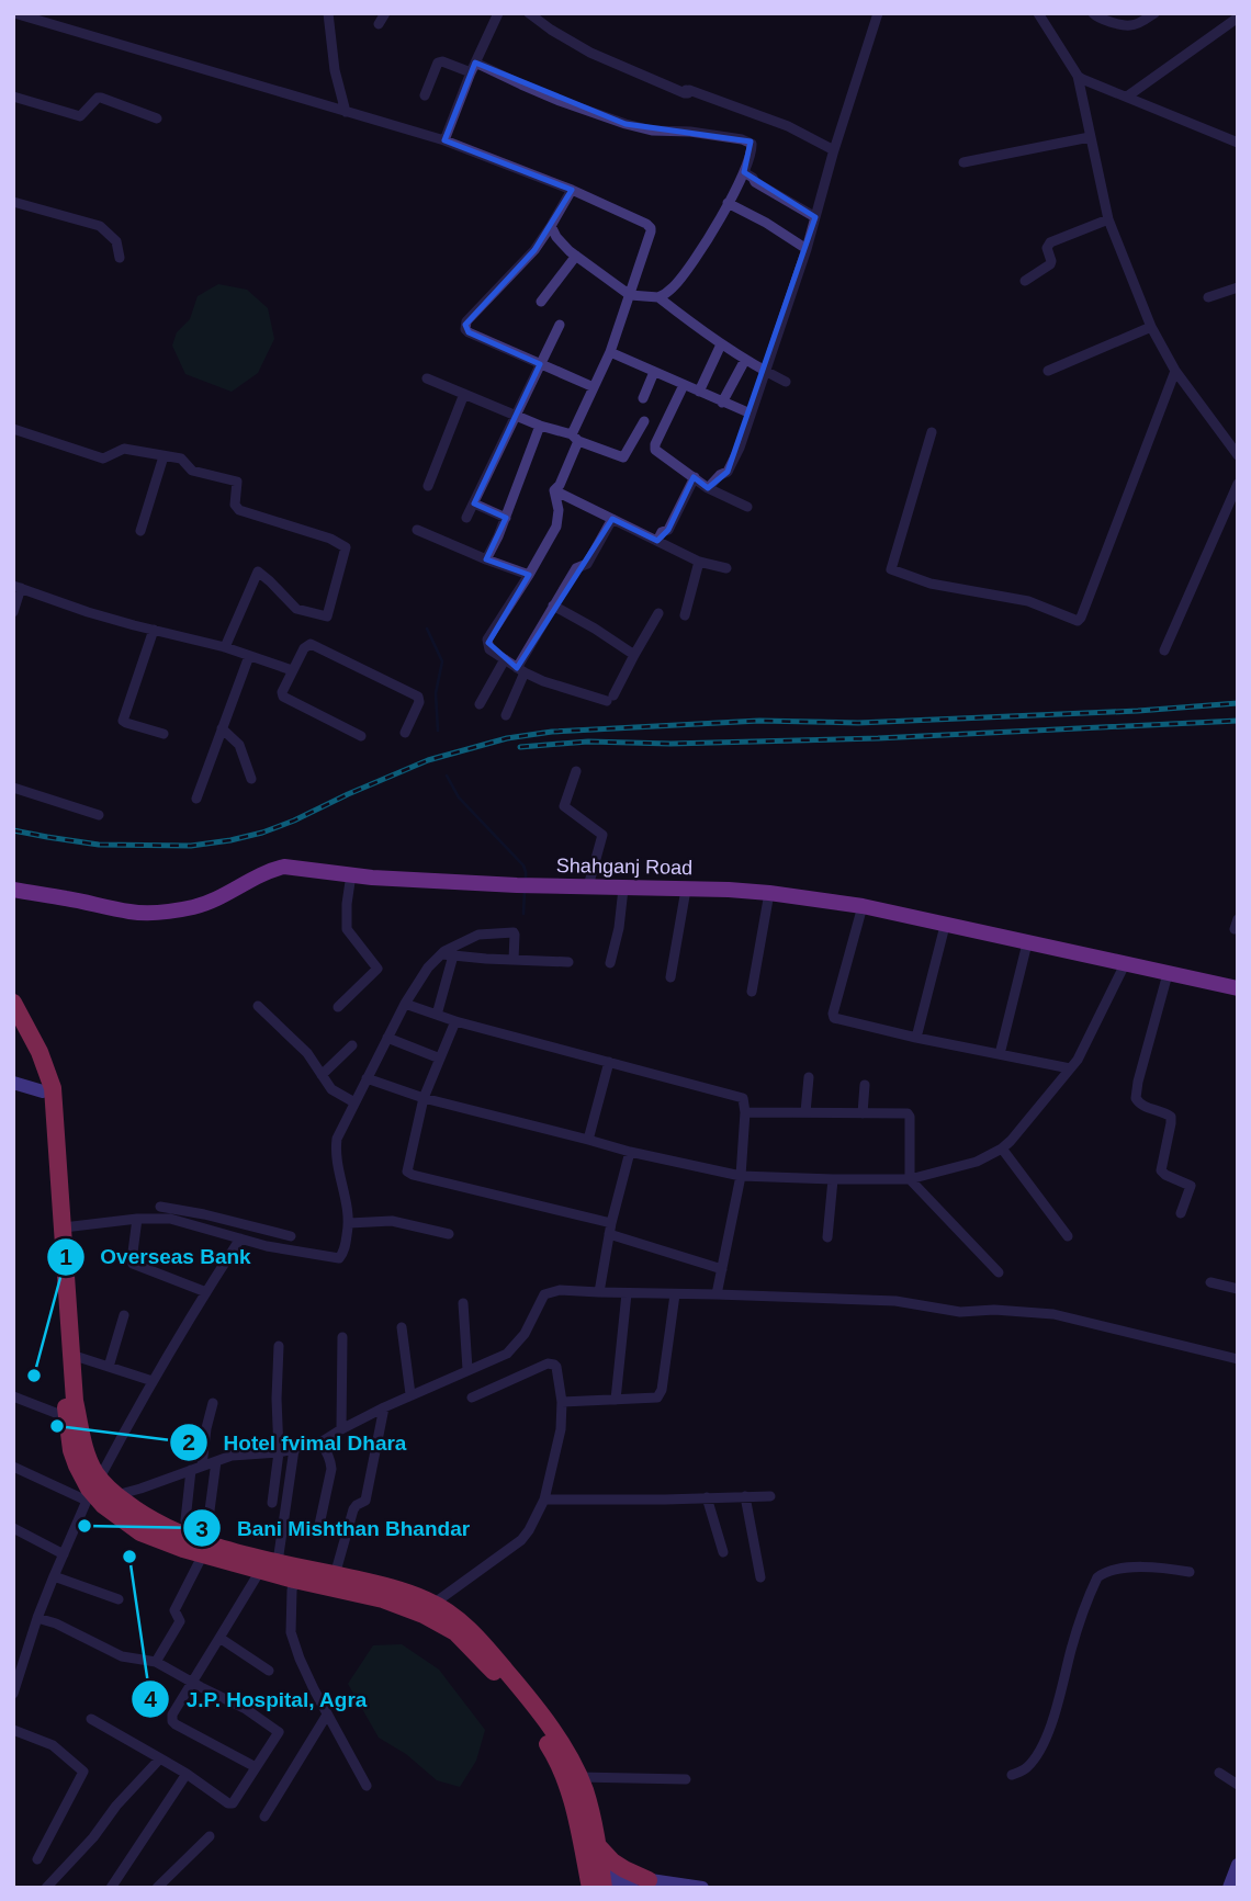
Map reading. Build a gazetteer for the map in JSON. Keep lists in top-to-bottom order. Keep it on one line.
{"streets":{"main road":["Shahganj Road"]},"places":["Overseas Bank","Hotel fvimal Dhara","Bani Mishthan Bhandar","J.P. Hospital, Agra"]}
